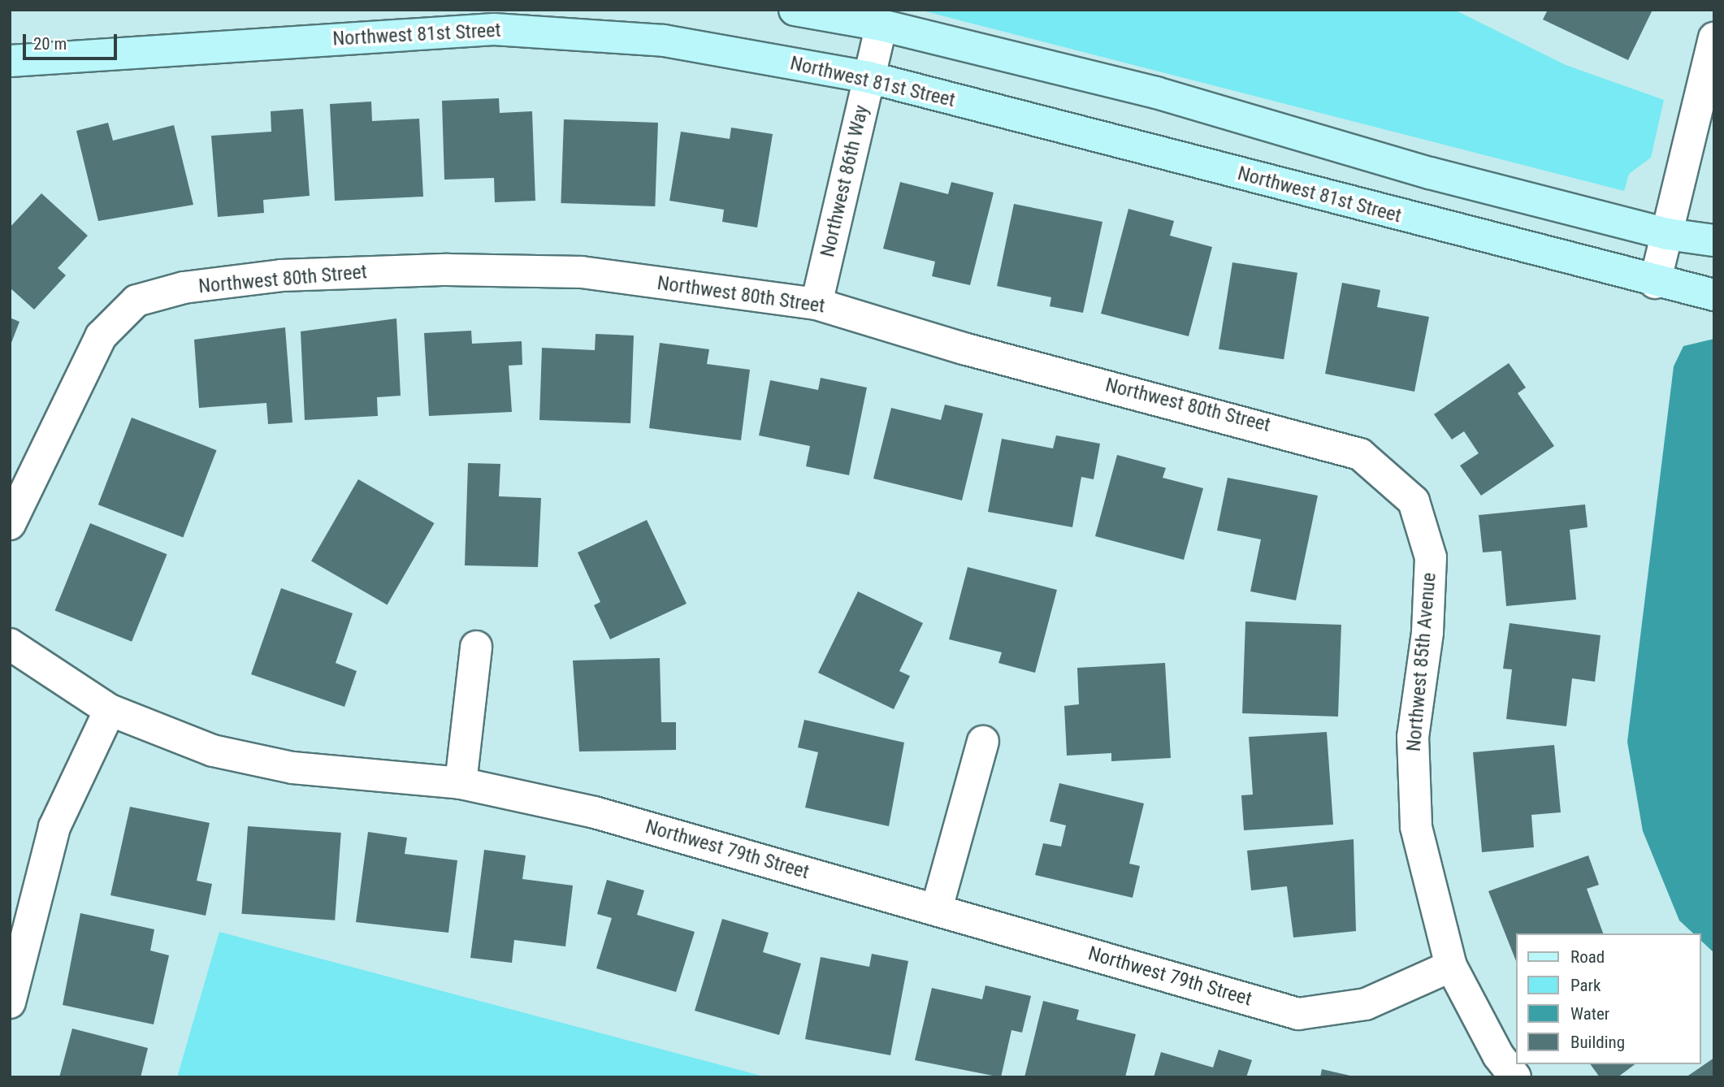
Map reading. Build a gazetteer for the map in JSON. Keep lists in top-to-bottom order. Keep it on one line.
{"streets":{"street":["Northwest 81st Street","Northwest 86th Way","Northwest 80th Street","Northwest 85th Avenue","Northwest 79th Street"]},"crossings":[["Northwest 81st Street","Northwest 86th Way"],["Northwest 86th Way","Northwest 80th Street"],["Northwest 80th Street","Northwest 85th Avenue"],["Northwest 85th Avenue","Northwest 79th Street"]],"legend":["Road","Park","Water","Building"],"scale_bar":"20 m"}
